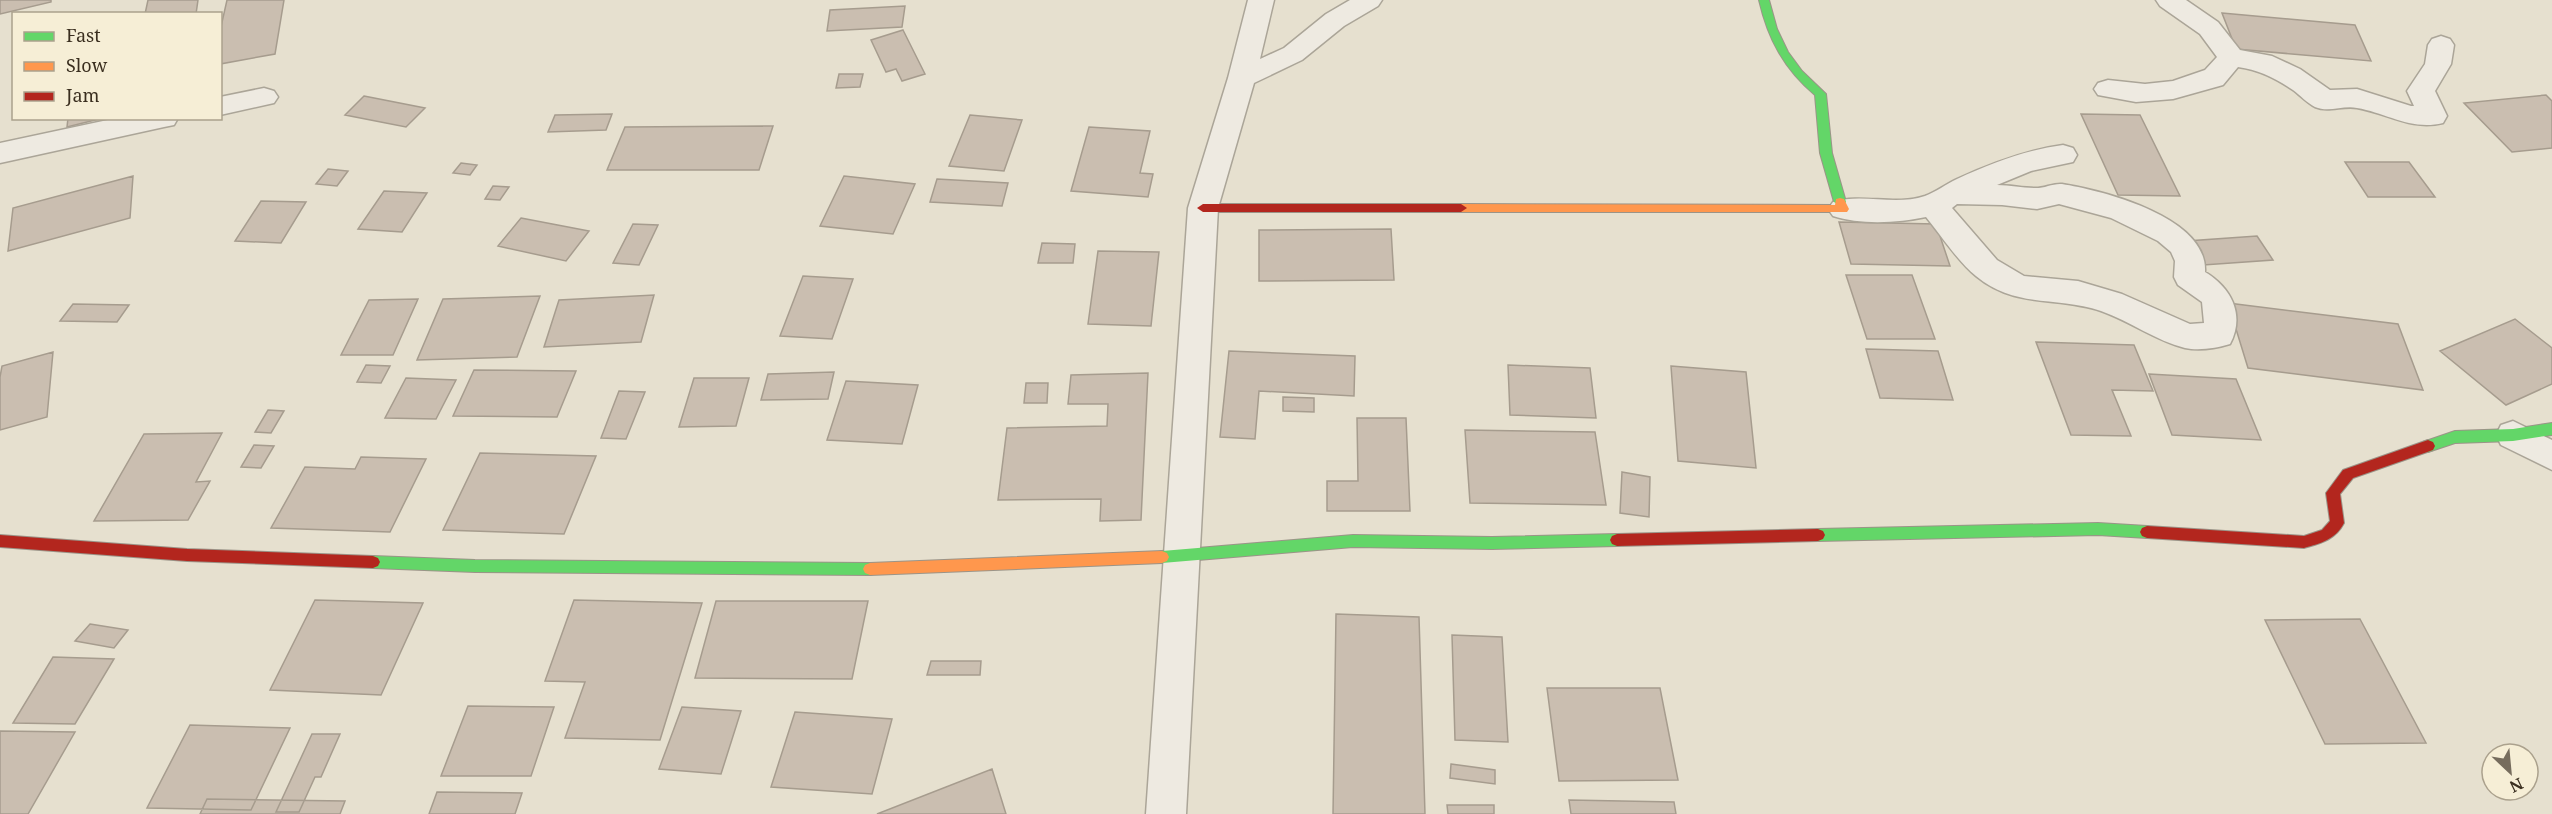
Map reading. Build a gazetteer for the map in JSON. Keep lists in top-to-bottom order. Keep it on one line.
{"legend":["Fast","Slow","Jam"],"north":"bottom right"}
